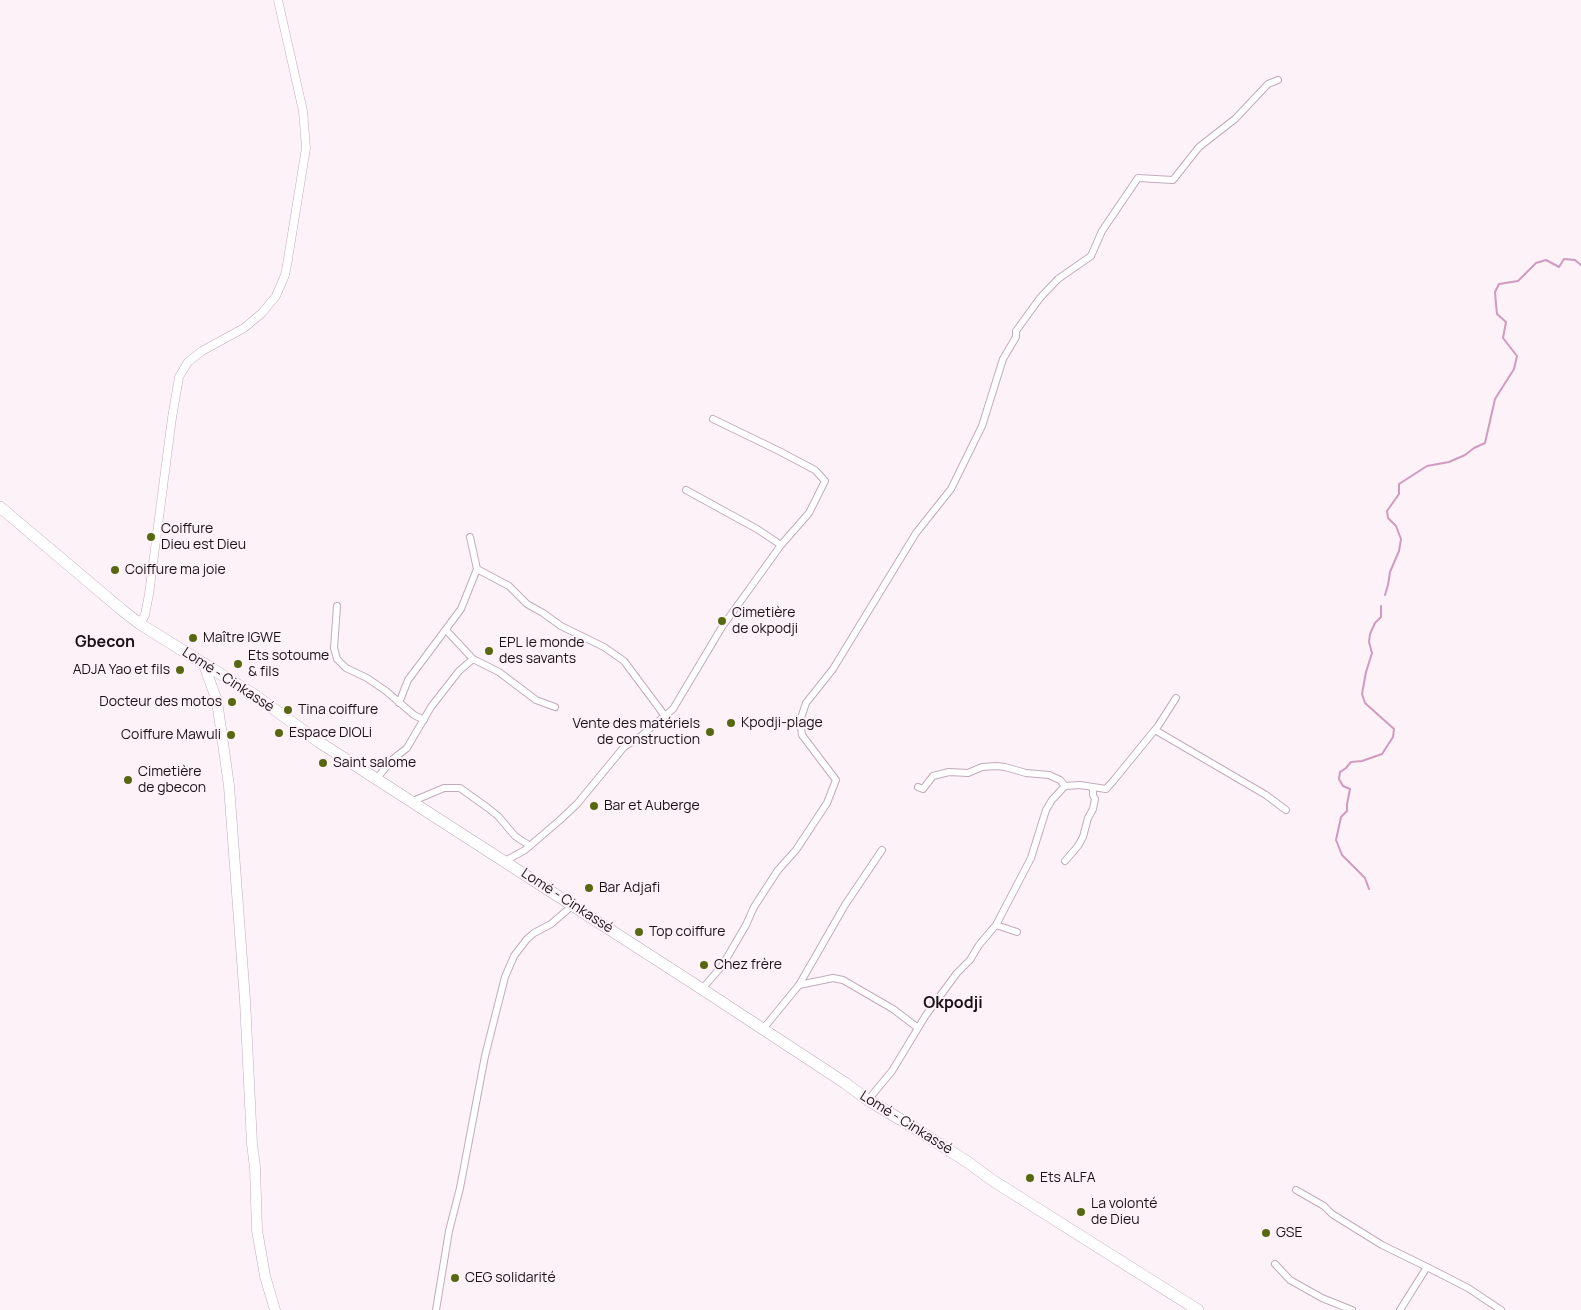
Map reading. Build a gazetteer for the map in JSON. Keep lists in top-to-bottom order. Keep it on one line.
{"streets":{"highway":["Lomé - Cinkassé"]},"districts":["Gbecon","Okpodji"],"places":["Coiffure Dieu est Dieu","Coiffure ma joie","Cimetière de okpodji","Maître IGWE","EPL le monde des savants","Ets sotoume & fils","ADJA Yao et fils","Docteur des motos","Tina coiffure","Kpodji-plage","Vente des matériels de construction","Espace DIOLi","Coiffure Mawuli","Saint salome","Cimetière de gbecon","Bar et Auberge","Bar Adjafi","Top coiffure","Chez frère","Ets ALFA","La volonté de Dieu","GSE","CEG solidarité"]}
